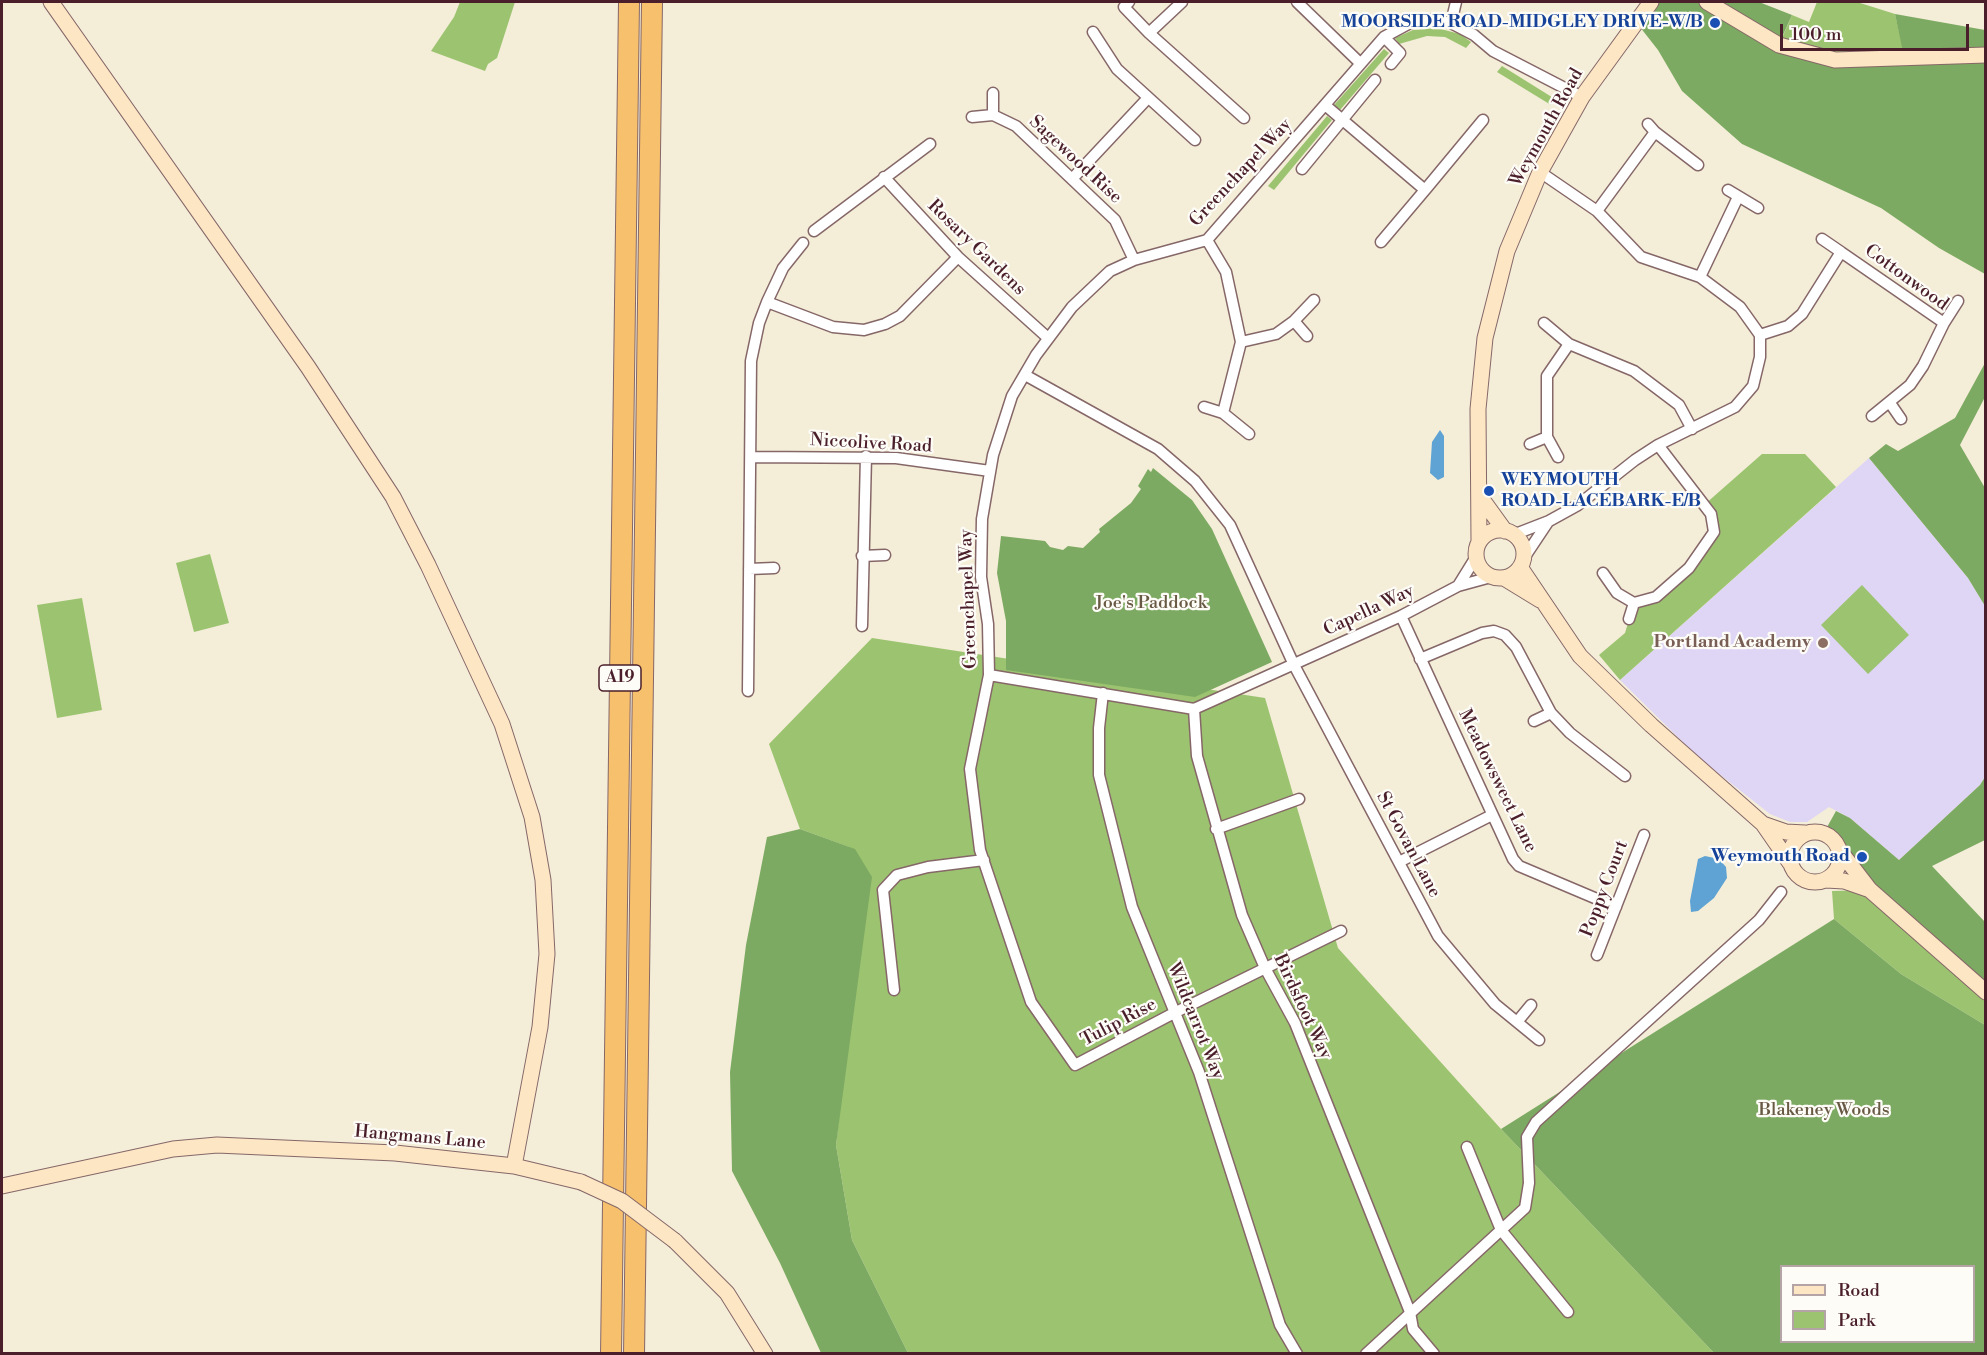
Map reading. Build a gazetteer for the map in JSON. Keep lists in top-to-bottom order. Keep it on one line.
{"streets":{"highway":["A19"],"street":["Weymouth Road","Sagewood Rise","Greenchapel Way","Rosary Gardens","Cottonwood","Niccolive Road","Capella Way","Meadowsweet Lane","St Govan Lane","Poppy Court","Birdsfoot Way","Wildcarrot Way","Tulip Rise","Hangmans Lane"]},"crossings":[["Weymouth Road","Greenchapel Way"],["Weymouth Road","Capella Way"],["Sagewood Rise","Greenchapel Way"],["Greenchapel Way","Rosary Gardens"],["Greenchapel Way","Niccolive Road"],["Greenchapel Way","St Govan Lane"],["Greenchapel Way","Tulip Rise"],["Capella Way","Meadowsweet Lane"],["Capella Way","St Govan Lane"],["Capella Way","Birdsfoot Way"],["Meadowsweet Lane","Poppy Court"],["Birdsfoot Way","Tulip Rise"],["Wildcarrot Way","Tulip Rise"]],"parks":["Joe's Paddock","Blakeney Woods"],"places":["MOORSIDE ROAD-MIDGLEY DRIVE-W/B","WEYMOUTH ROAD-LACEBARK-E/B","Portland Academy","Weymouth Road"],"legend":["Road","Park"],"scale_bar":"100 m"}
